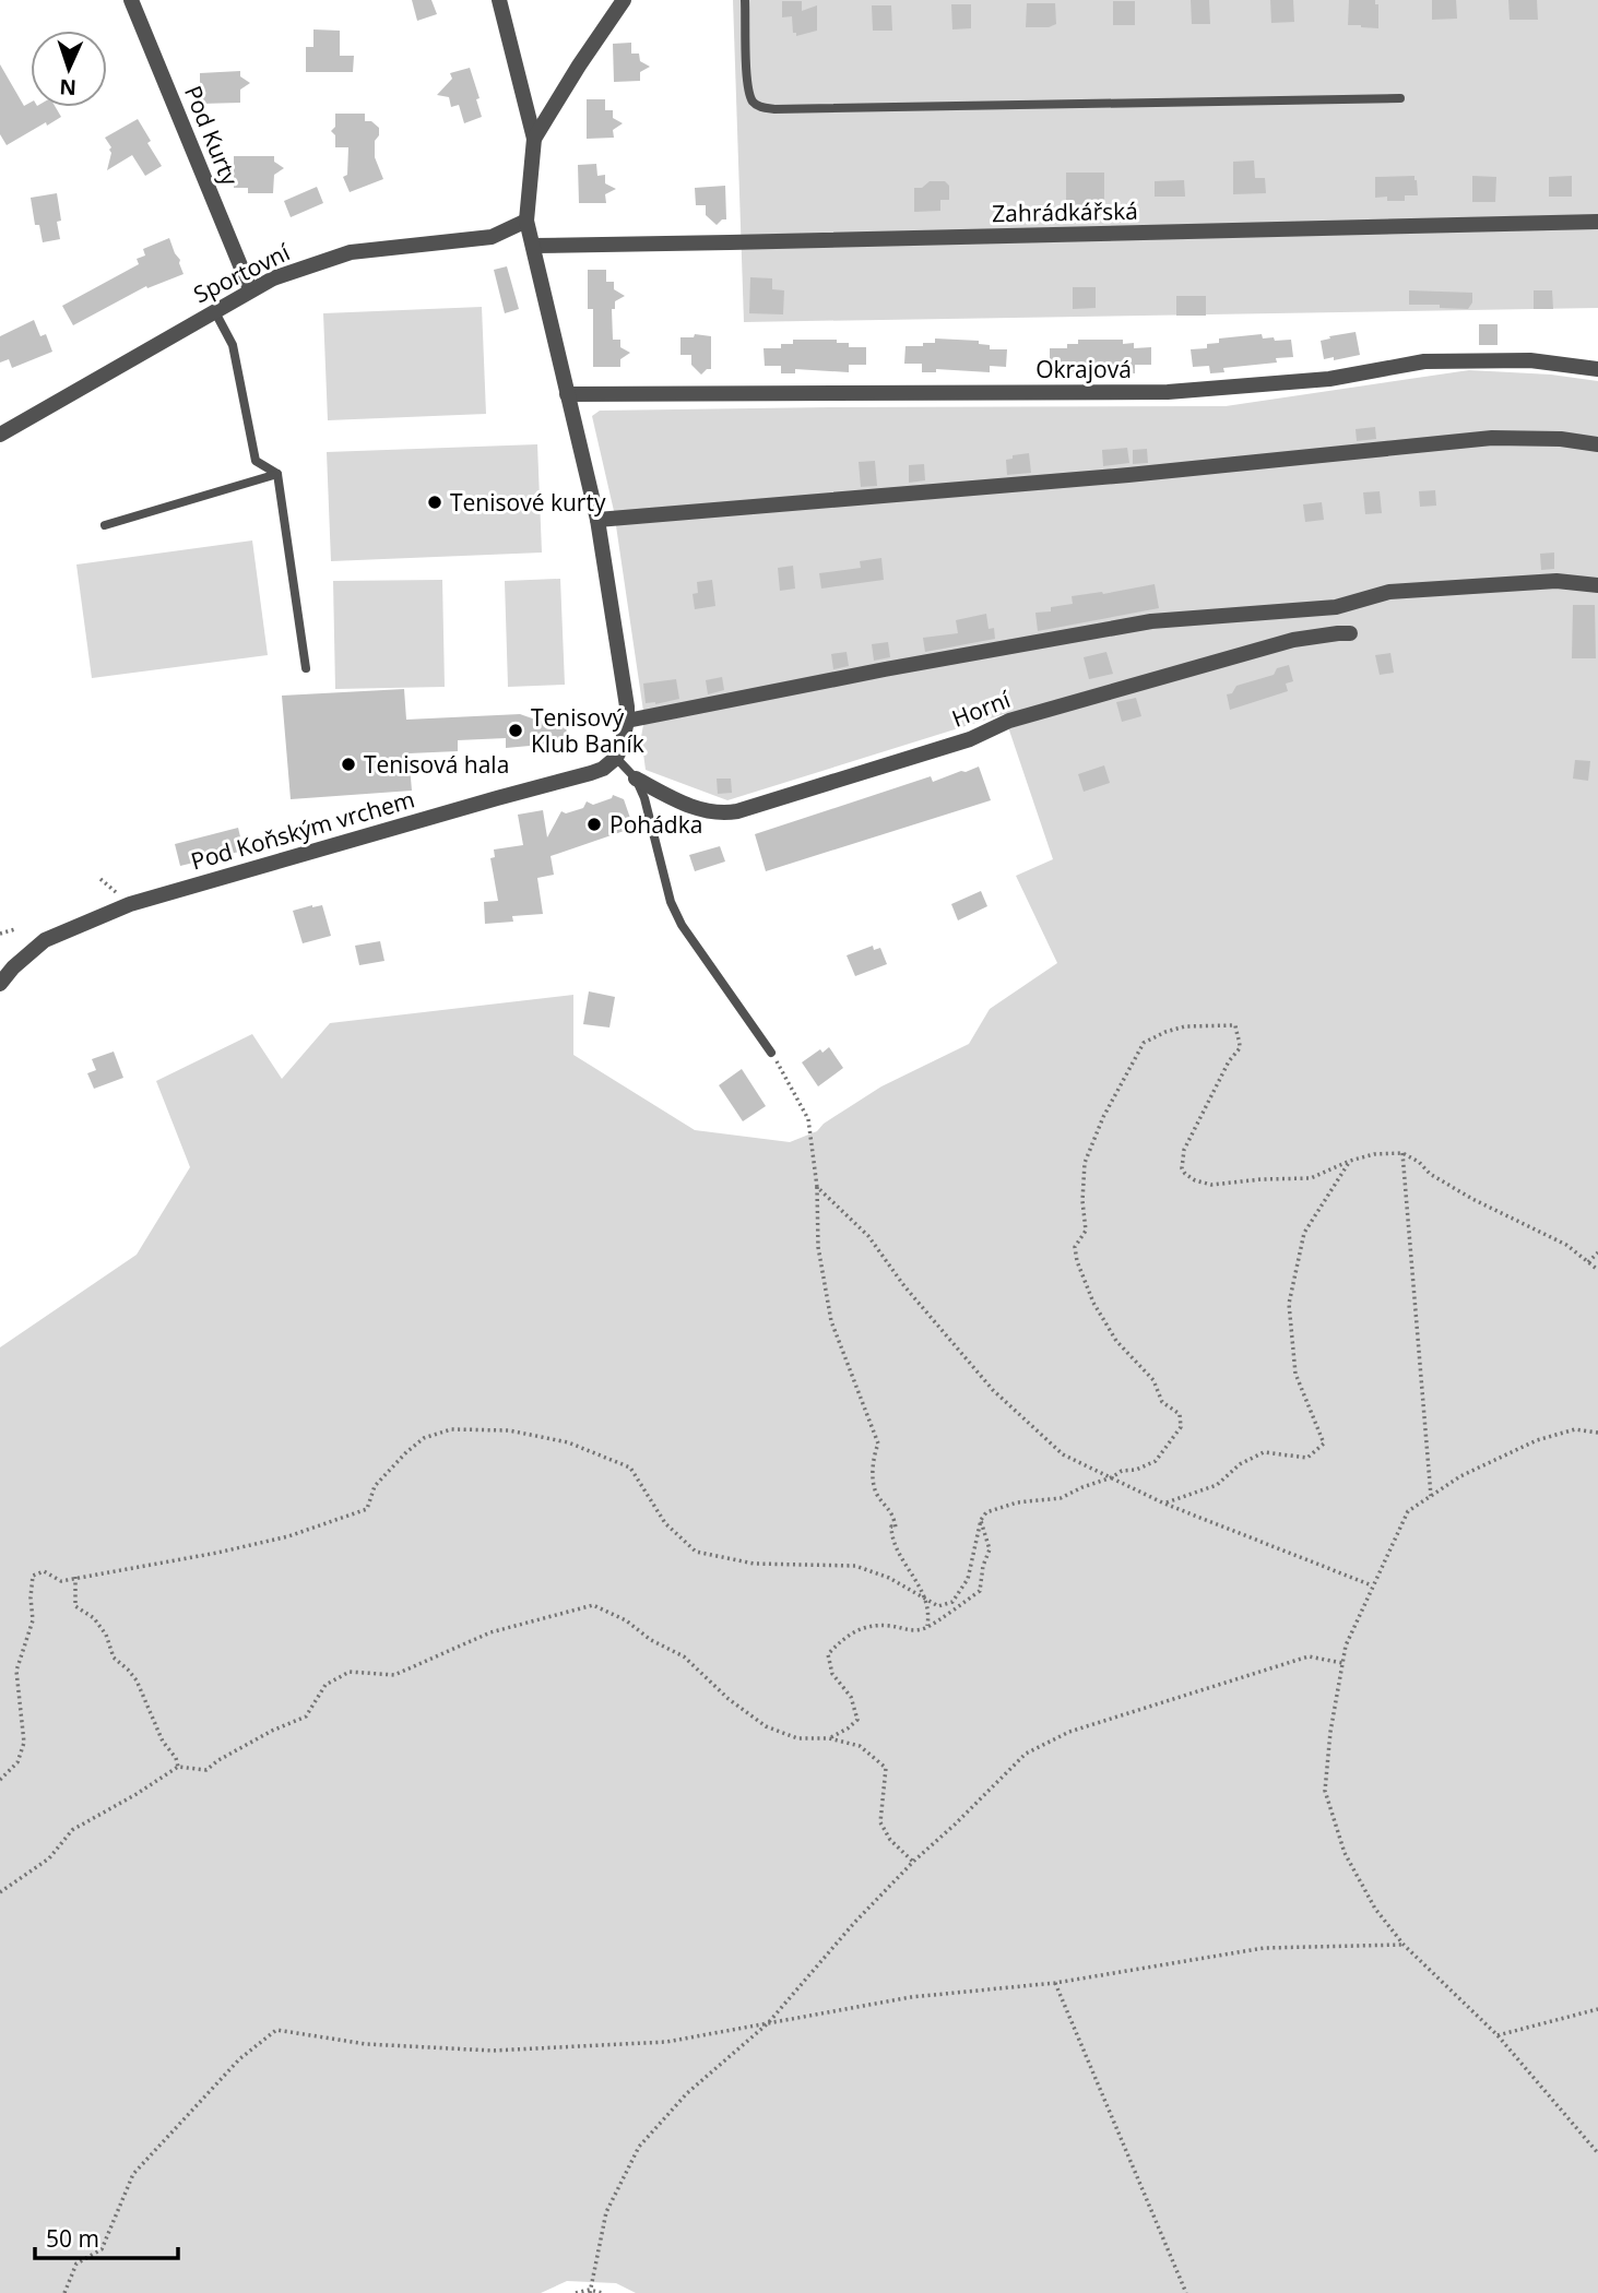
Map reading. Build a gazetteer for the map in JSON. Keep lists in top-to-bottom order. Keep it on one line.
{"streets":{"street":["Pod Kurty","Zahrádkářská","Sportovní","Okrajová","Horní","Pod Koňským vrchem"]},"crossings":[["Pod Kurty","Sportovní"]],"places":["Tenisové kurty","Tenisový Klub Baník","Tenisová hala","Pohádka"],"scale_bar":"50 m","north":"bottom"}
